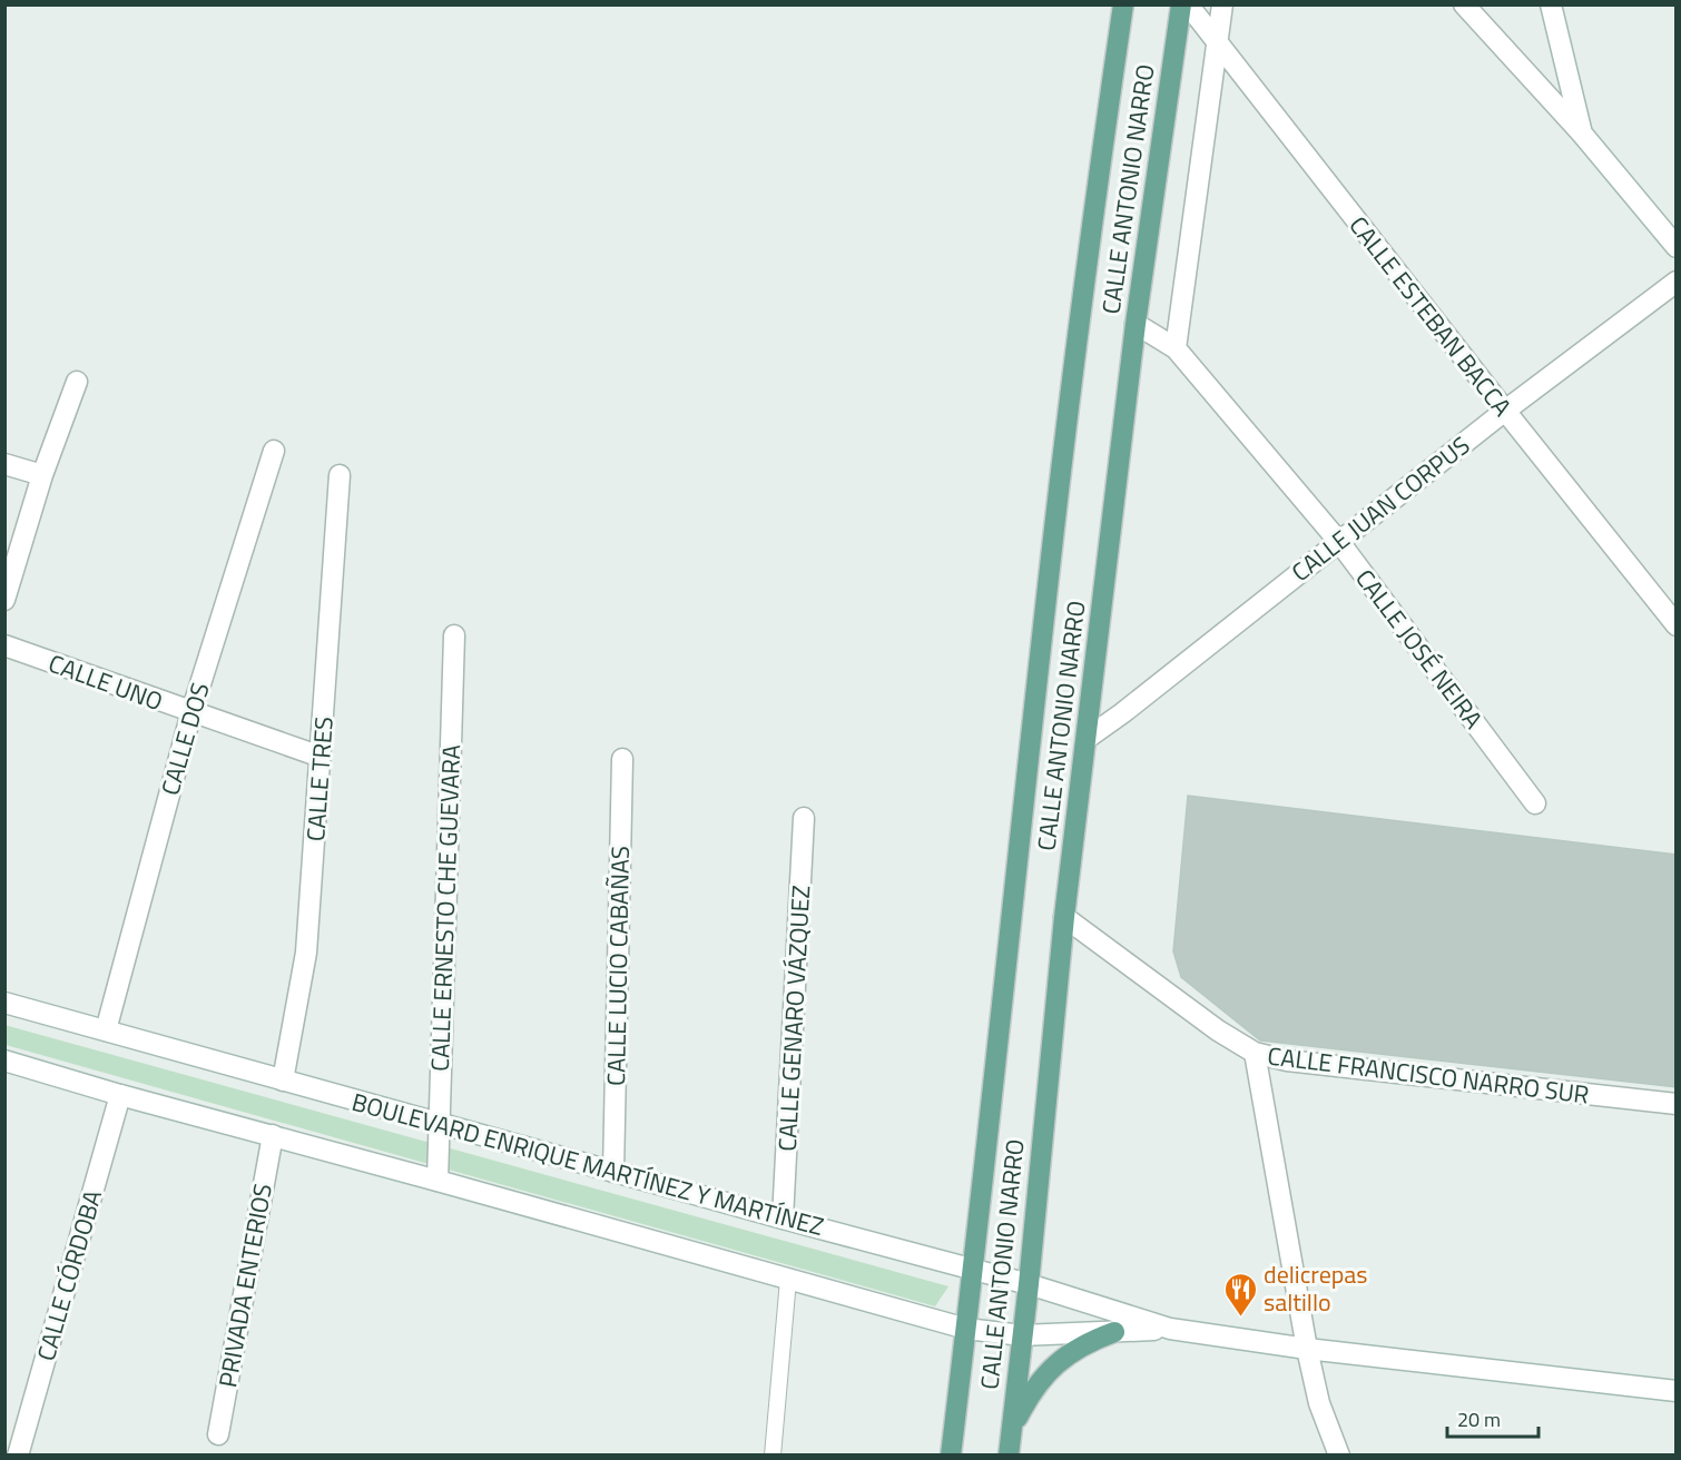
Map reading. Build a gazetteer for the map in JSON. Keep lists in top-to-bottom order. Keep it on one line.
{"streets":{"main road":["CALLE ANTONIO NARRO"],"street":["CALLE ESTEBAN BACCA","CALLE JUAN CORPUS","CALLE JOSÉ NEIRA","CALLE UNO","CALLE DOS","CALLE TRES","CALLE ERNESTO CHE GUEVARA","CALLE LUCIO CABAÑAS","CALLE GENARO VÁZQUEZ","CALLE FRANCISCO NARRO SUR","BOULEVARD ENRIQUE MARTÍNEZ Y MARTÍNEZ","CALLE CÓRDOBA","PRIVADA ENTERIOS"]},"crossings":[["CALLE ANTONIO NARRO","CALLE JUAN CORPUS"],["CALLE ANTONIO NARRO","CALLE JOSÉ NEIRA"],["CALLE ANTONIO NARRO","CALLE FRANCISCO NARRO SUR"],["CALLE ANTONIO NARRO","BOULEVARD ENRIQUE MARTÍNEZ Y MARTÍNEZ"],["CALLE ESTEBAN BACCA","CALLE JUAN CORPUS"],["CALLE JUAN CORPUS","CALLE JOSÉ NEIRA"],["CALLE UNO","CALLE DOS"],["CALLE UNO","CALLE TRES"],["CALLE DOS","BOULEVARD ENRIQUE MARTÍNEZ Y MARTÍNEZ"],["CALLE TRES","BOULEVARD ENRIQUE MARTÍNEZ Y MARTÍNEZ"],["CALLE ERNESTO CHE GUEVARA","BOULEVARD ENRIQUE MARTÍNEZ Y MARTÍNEZ"],["CALLE LUCIO CABAÑAS","BOULEVARD ENRIQUE MARTÍNEZ Y MARTÍNEZ"],["CALLE GENARO VÁZQUEZ","BOULEVARD ENRIQUE MARTÍNEZ Y MARTÍNEZ"],["BOULEVARD ENRIQUE MARTÍNEZ Y MARTÍNEZ","CALLE CÓRDOBA"],["BOULEVARD ENRIQUE MARTÍNEZ Y MARTÍNEZ","PRIVADA ENTERIOS"]],"places":{"restaurant":["delicrepas saltillo"]},"scale_bar":"20 m"}
